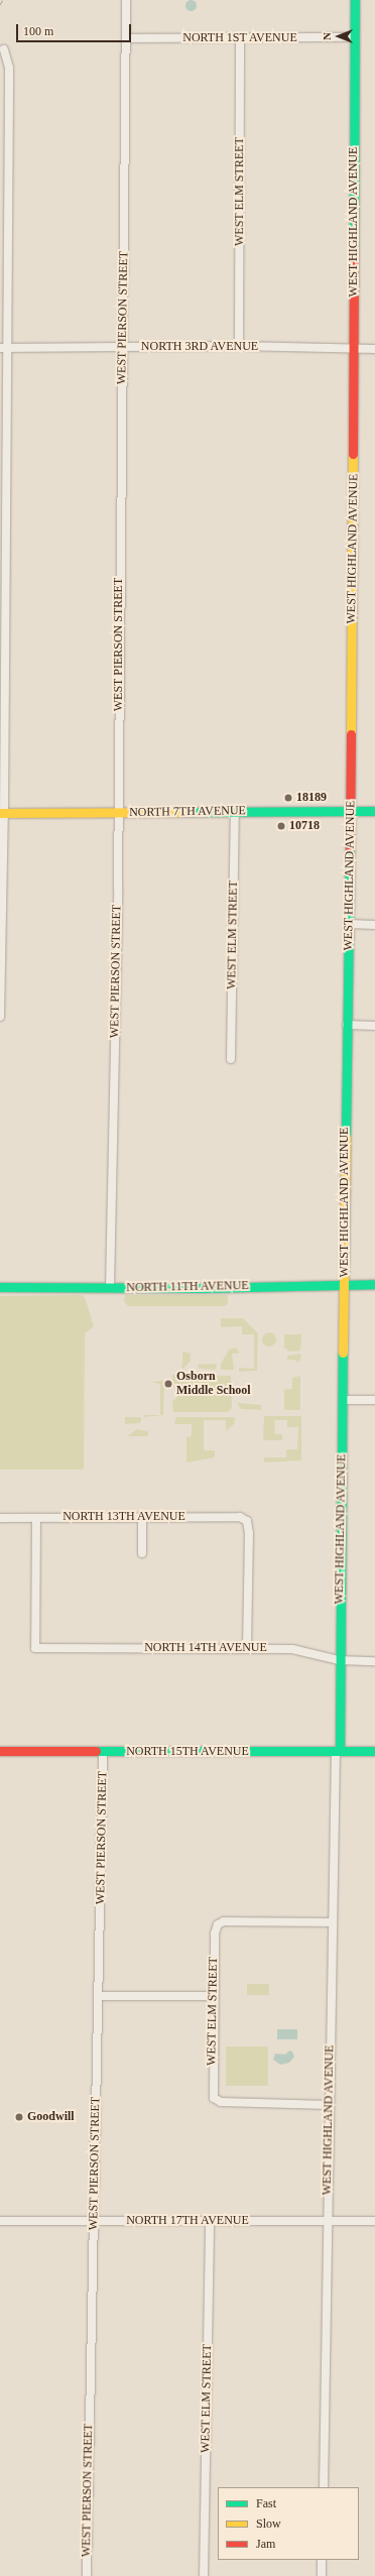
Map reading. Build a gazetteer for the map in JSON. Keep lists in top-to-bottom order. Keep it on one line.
{"streets":{"street":["NORTH 1ST AVENUE","WEST ELM STREET","WEST HIGHLAND AVENUE","WEST PIERSON STREET","NORTH 3RD AVENUE","NORTH 7TH AVENUE","NORTH 11TH AVENUE","NORTH 13TH AVENUE","NORTH 14TH AVENUE","NORTH 15TH AVENUE","NORTH 17TH AVENUE"]},"crossings":[["NORTH 1ST AVENUE","WEST ELM STREET"],["NORTH 1ST AVENUE","WEST HIGHLAND AVENUE"],["NORTH 1ST AVENUE","WEST PIERSON STREET"],["WEST ELM STREET","WEST HIGHLAND AVENUE"],["WEST ELM STREET","NORTH 3RD AVENUE"],["WEST ELM STREET","NORTH 7TH AVENUE"],["WEST ELM STREET","NORTH 17TH AVENUE"],["WEST HIGHLAND AVENUE","NORTH 3RD AVENUE"],["WEST HIGHLAND AVENUE","NORTH 7TH AVENUE"],["WEST HIGHLAND AVENUE","NORTH 11TH AVENUE"],["WEST HIGHLAND AVENUE","NORTH 14TH AVENUE"],["WEST HIGHLAND AVENUE","NORTH 15TH AVENUE"],["WEST HIGHLAND AVENUE","NORTH 17TH AVENUE"],["WEST PIERSON STREET","NORTH 3RD AVENUE"],["WEST PIERSON STREET","NORTH 7TH AVENUE"],["WEST PIERSON STREET","NORTH 11TH AVENUE"],["WEST PIERSON STREET","NORTH 15TH AVENUE"],["WEST PIERSON STREET","NORTH 17TH AVENUE"],["NORTH 13TH AVENUE","NORTH 14TH AVENUE"]],"places":["18189","10718","Osborn Middle School","Goodwill"],"legend":["Fast","Slow","Jam"],"scale_bar":"100 m","north":"left"}
